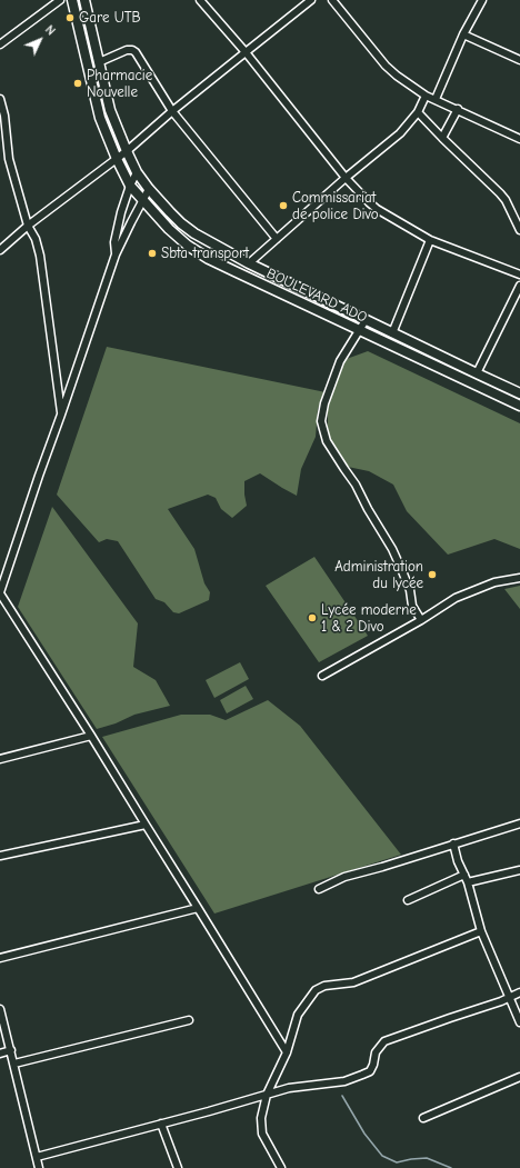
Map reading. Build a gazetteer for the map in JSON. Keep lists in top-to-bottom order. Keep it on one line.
{"streets":{"main road":["BOULEVARD ADO"]},"places":["Gare UTB","Pharmacie Nouvelle","Commissariat de police Divo","Sbta transport","Administration du lycée","Lycée moderne 1 & 2 Divo"],"north":"top right"}
